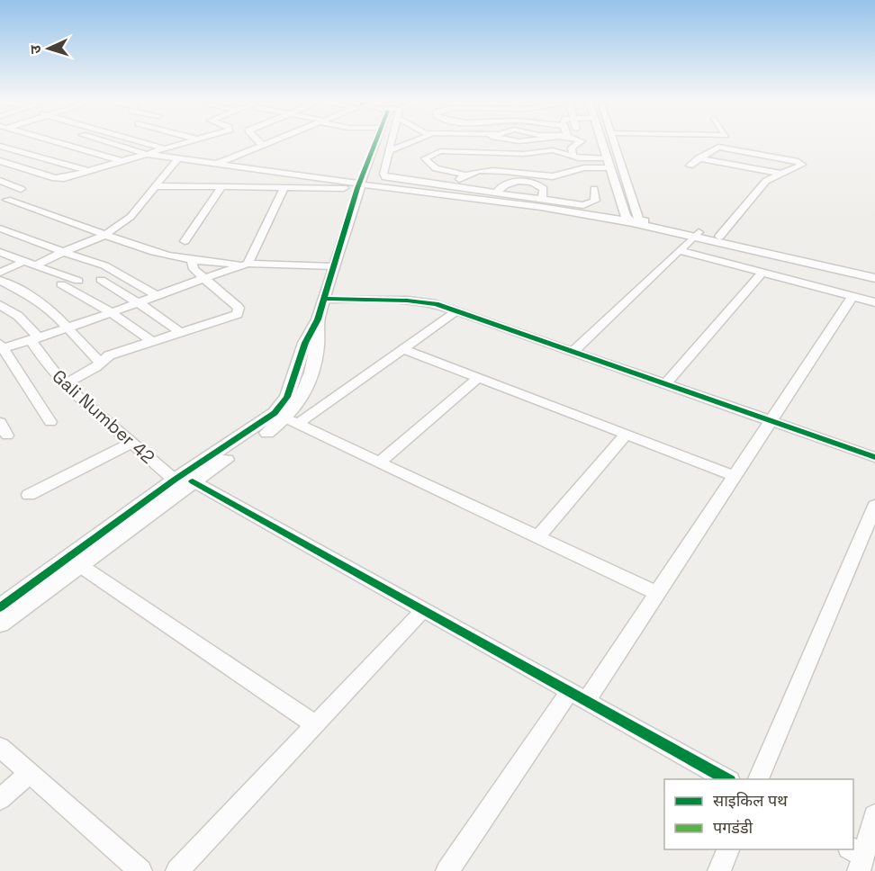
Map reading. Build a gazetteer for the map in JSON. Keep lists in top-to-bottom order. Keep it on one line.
{"streets":{"street":["Gali Number 42"]},"legend":["साइकिल पथ","पगडंडी"],"north":"left"}
